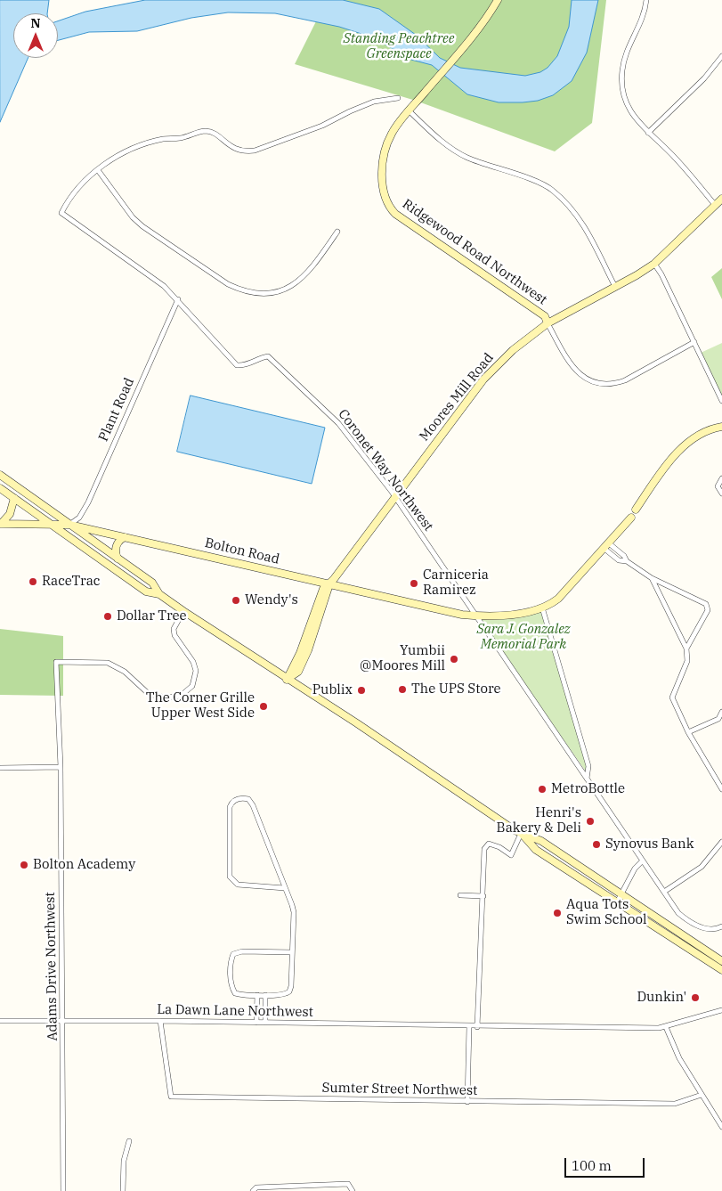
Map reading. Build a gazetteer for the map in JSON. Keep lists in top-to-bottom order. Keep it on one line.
{"streets":{"street":["Ridgewood Road Northwest","Moores Mill Road","Plant Road","Coronet Way Northwest","Bolton Road","Adams Drive Northwest","La Dawn Lane Northwest","Sumter Street Northwest"]},"crossings":[["Ridgewood Road Northwest","Moores Mill Road"],["Moores Mill Road","Coronet Way Northwest"],["Moores Mill Road","Bolton Road"],["Plant Road","Coronet Way Northwest"],["Plant Road","Bolton Road"],["Coronet Way Northwest","Bolton Road"],["Adams Drive Northwest","La Dawn Lane Northwest"],["La Dawn Lane Northwest","Sumter Street Northwest"]],"parks":["Standing Peachtree Greenspace","Sara J. Gonzalez Memorial Park"],"places":["RaceTrac","Carniceria Ramirez","Wendy's","Dollar Tree","Yumbii @Moores Mill","The UPS Store","Publix","The Corner Grille Upper West Side","MetroBottle","Henri's Bakery & Deli","Synovus Bank","Bolton Academy","Aqua Tots Swim School","Dunkin'"],"scale_bar":"100 m","north":"top"}
